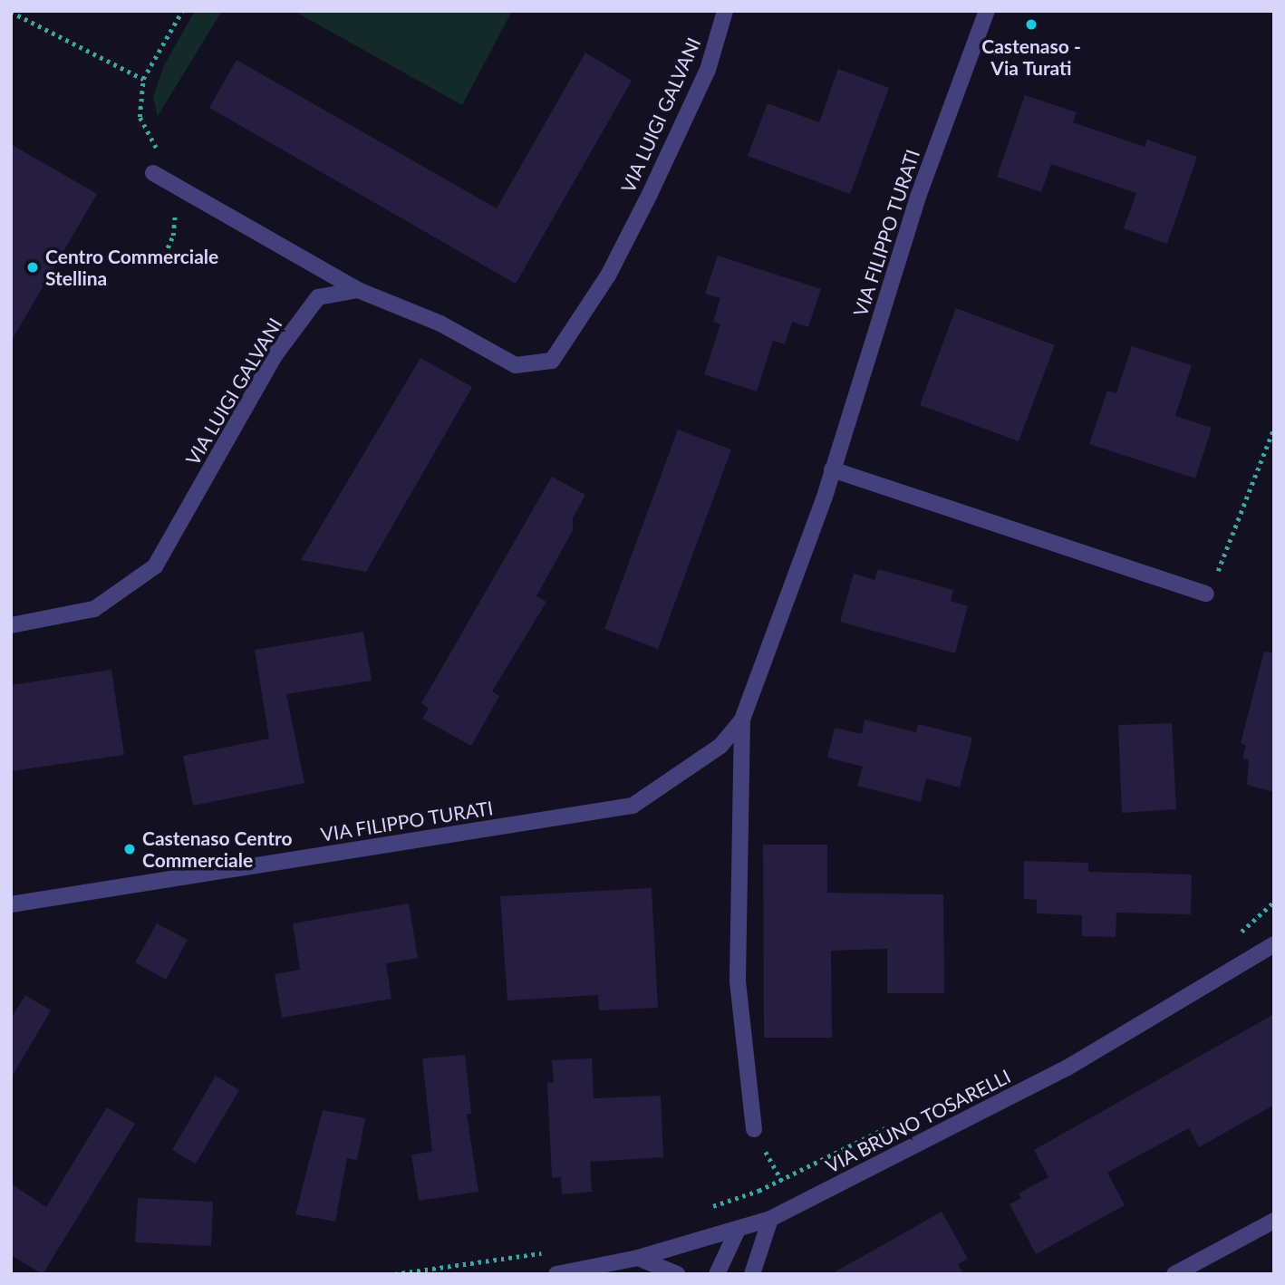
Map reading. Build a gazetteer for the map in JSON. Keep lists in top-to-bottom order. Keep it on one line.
{"streets":{"street":["VIA LUIGI GALVANI","VIA FILIPPO TURATI","VIA BRUNO TOSARELLI"]},"places":["Castenaso - Via Turati","Centro Commerciale Stellina","Castenaso Centro Commerciale"]}
